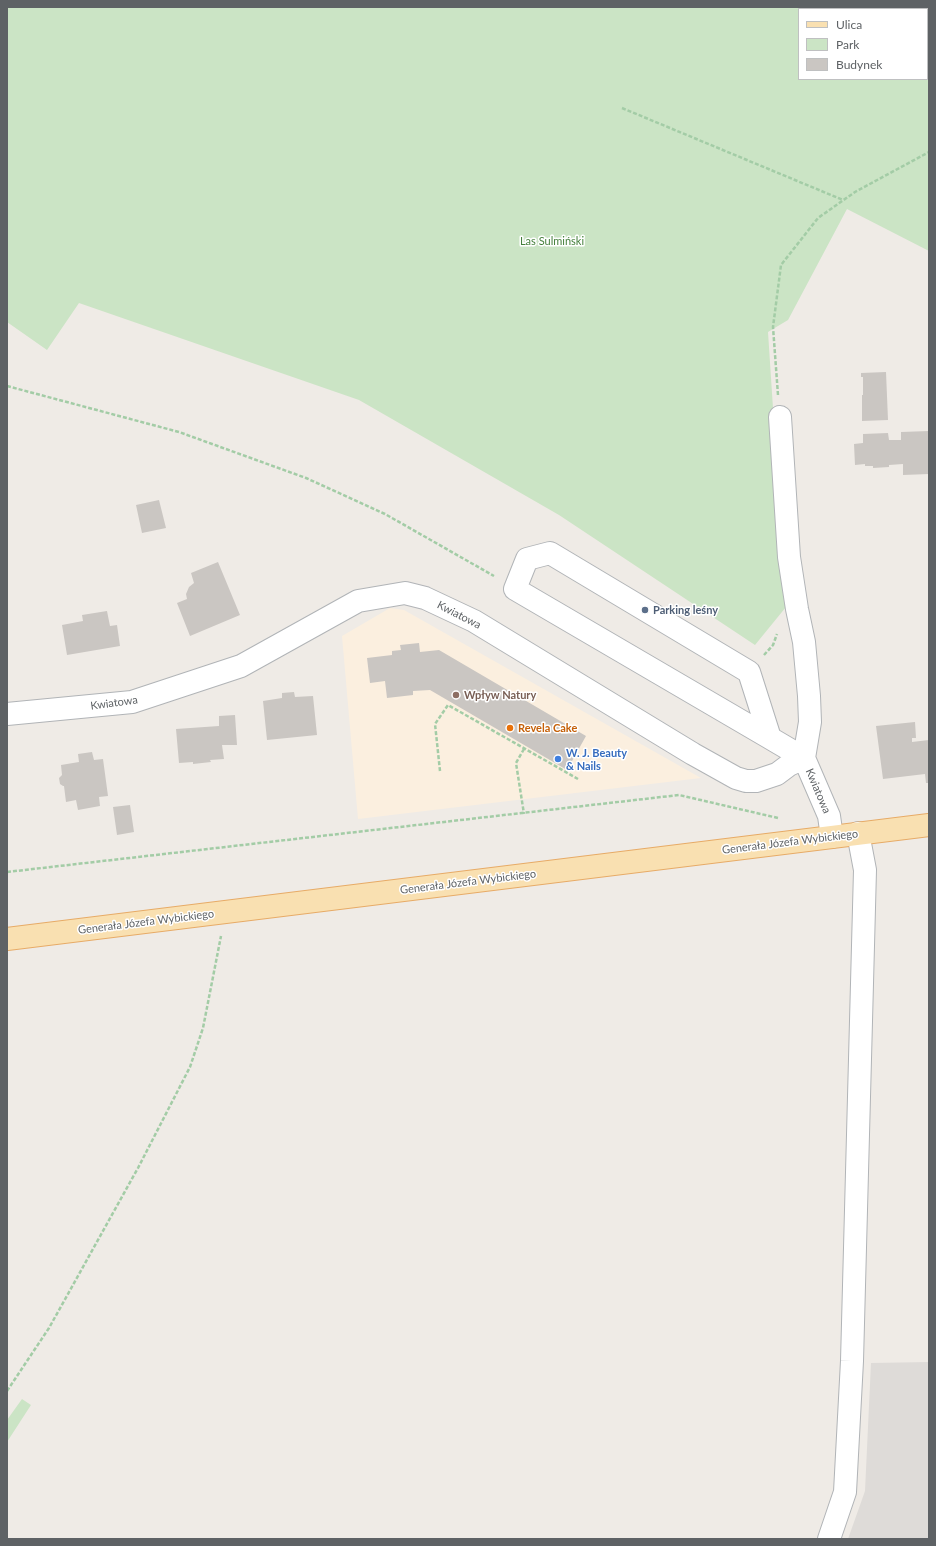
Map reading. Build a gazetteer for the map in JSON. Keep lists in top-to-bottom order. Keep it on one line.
{"streets":{"main road":["Generała Józefa Wybickiego"],"street":["Kwiatowa"]},"crossings":[["Kwiatowa","Generała Józefa Wybickiego"]],"parks":["Las Sulmiński"],"places":["Parking leśny","Wpływ Natury","Revela Cake","W. J. Beauty & Nails"],"legend":["Ulica","Park","Budynek"]}
